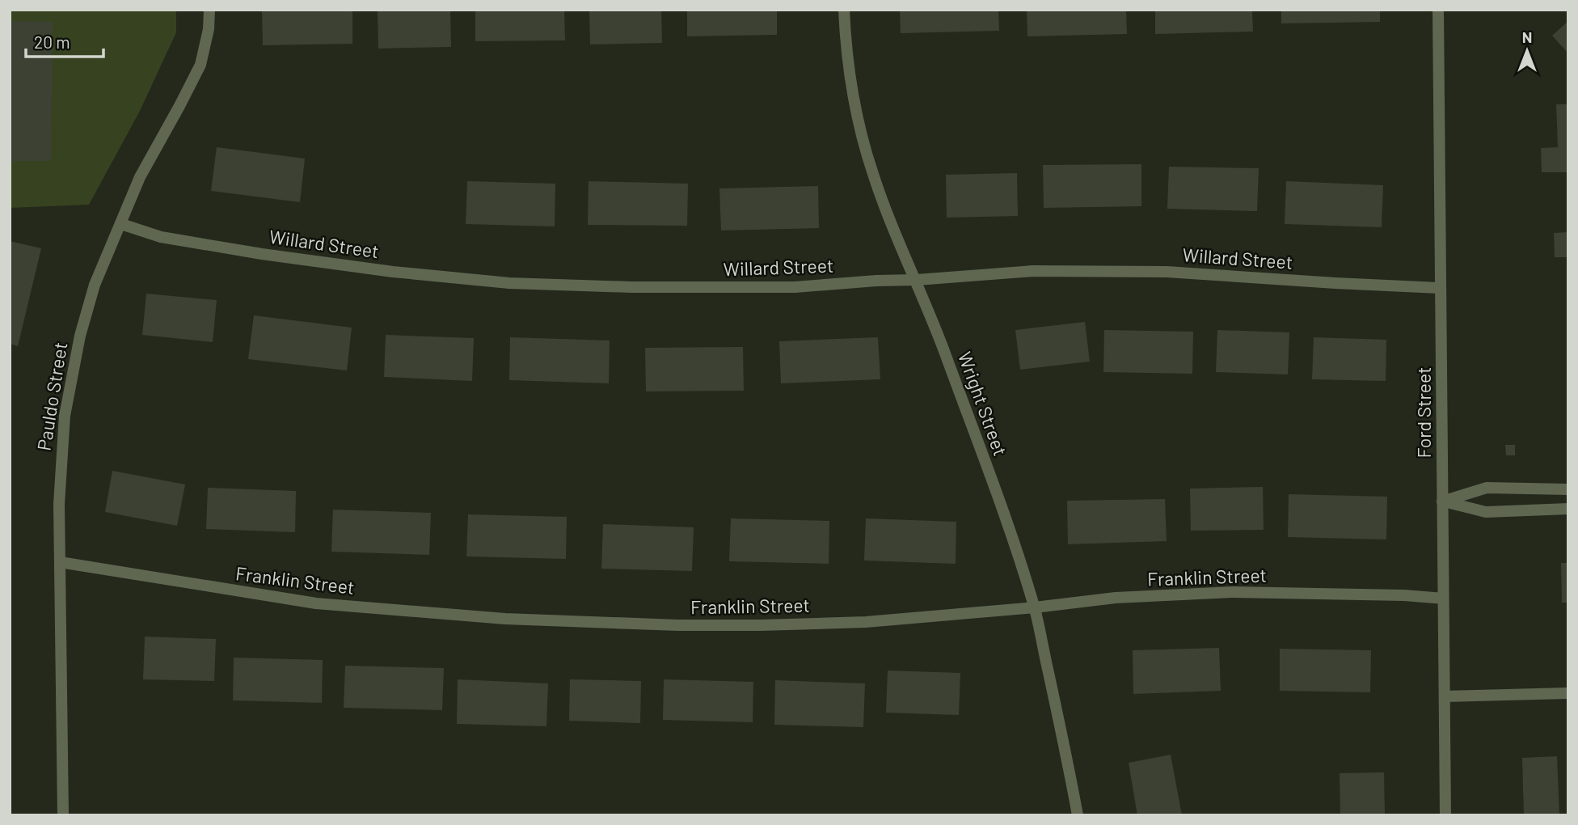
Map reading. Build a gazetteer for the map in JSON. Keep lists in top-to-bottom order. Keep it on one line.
{"streets":{"street":["Willard Street","Pauldo Street","Wright Street","Ford Street","Franklin Street"]},"crossings":[["Willard Street","Pauldo Street"],["Willard Street","Wright Street"],["Willard Street","Ford Street"],["Pauldo Street","Franklin Street"],["Wright Street","Franklin Street"],["Ford Street","Franklin Street"]],"scale_bar":"20 m","north":"top"}
